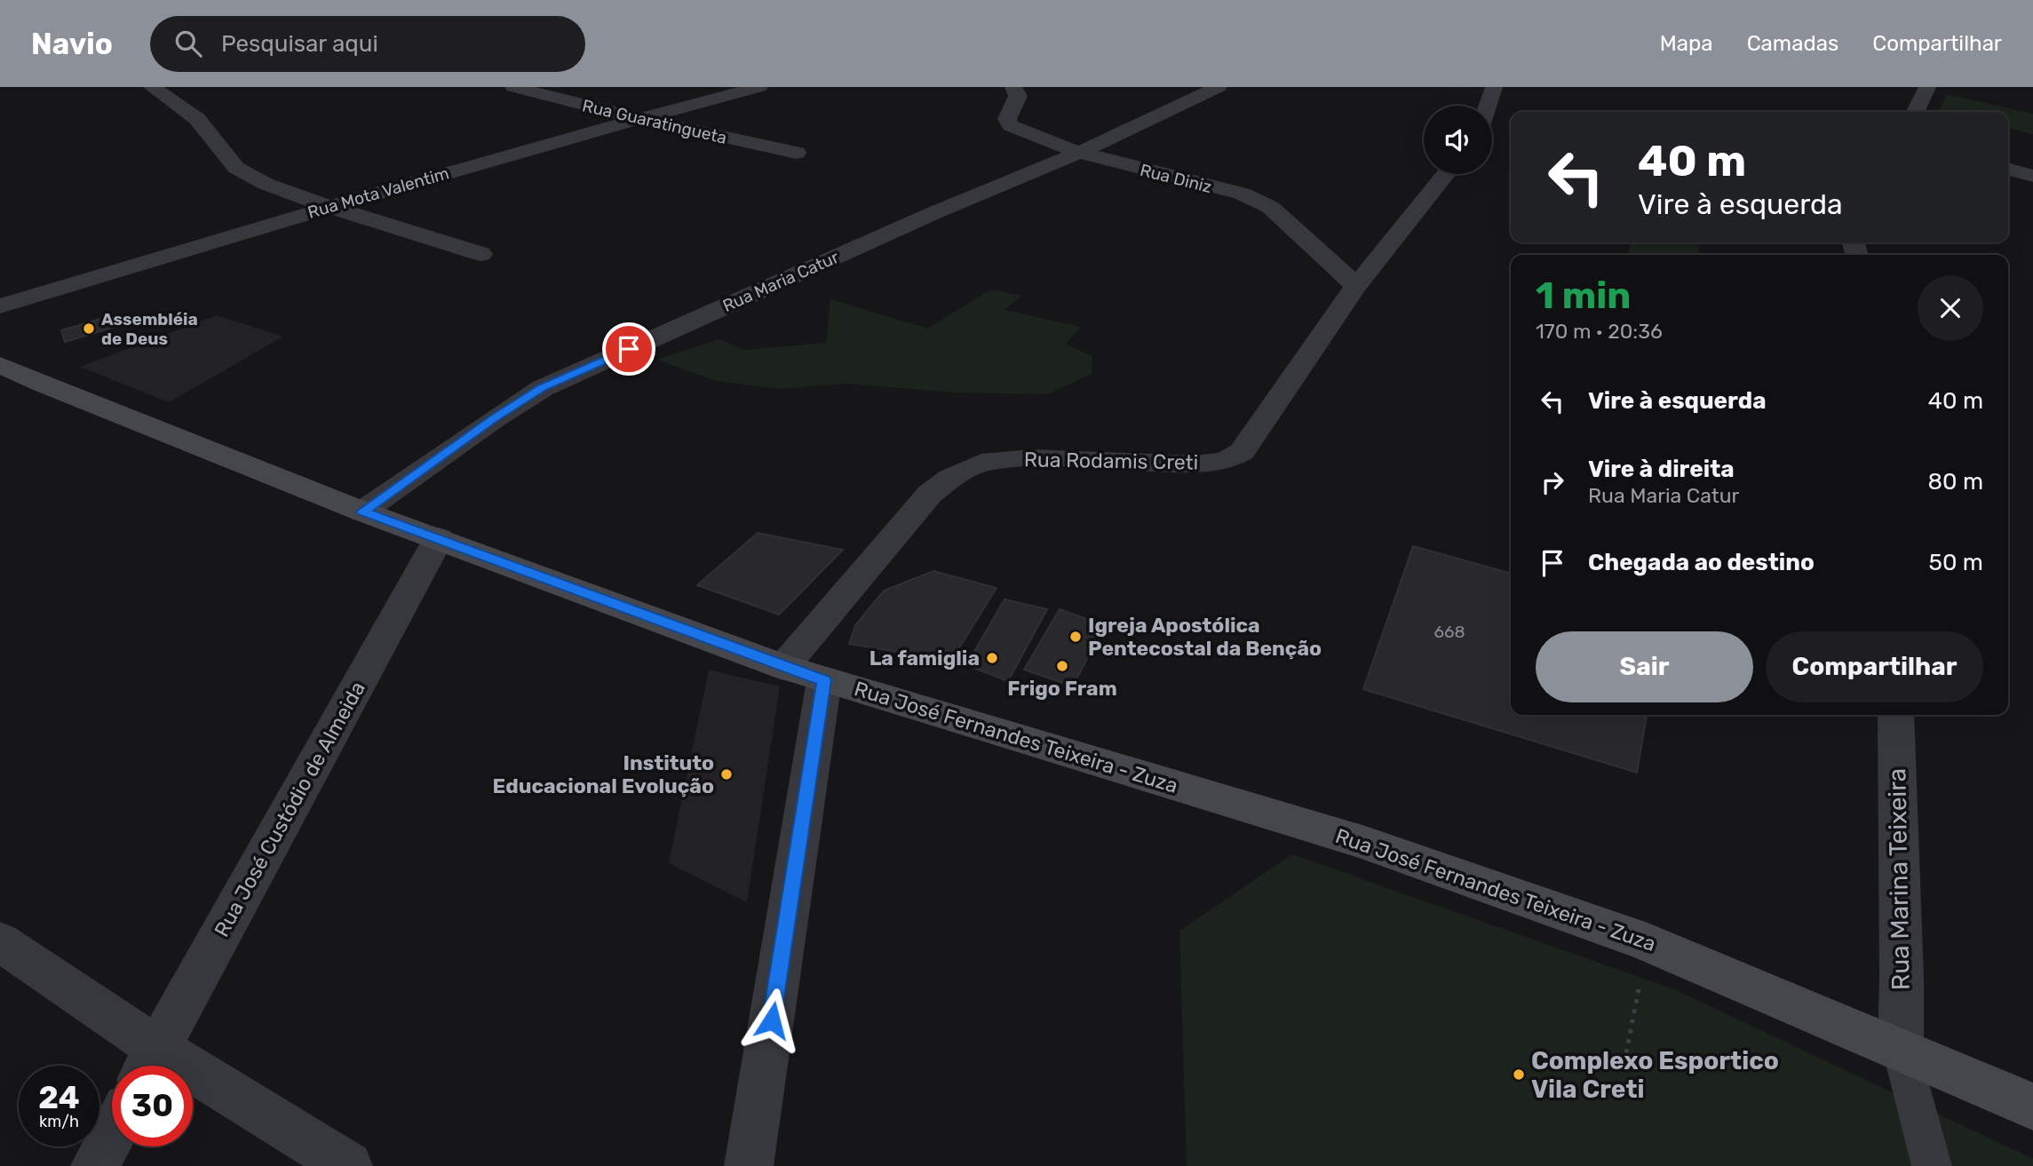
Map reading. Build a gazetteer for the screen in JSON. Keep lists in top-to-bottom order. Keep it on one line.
{"streets":{"street":["Rua Guaratingueta","Rua Diniz","Rua Mota Valentim","Rua Maria Catur","Rua Rodamis Creti","Rua José Fernandes Teixeira - Zuza","Rua José Custódio de Almeida","Rua Marina Teixeira"]},"crossings":[["Rua Guaratingueta","Rua Mota Valentim"],["Rua Diniz","Rua Maria Catur"],["Rua Diniz","Rua Rodamis Creti"],["Rua Maria Catur","Rua José Fernandes Teixeira - Zuza"],["Rua Rodamis Creti","Rua José Fernandes Teixeira - Zuza"],["Rua José Fernandes Teixeira - Zuza","Rua José Custódio de Almeida"],["Rua José Fernandes Teixeira - Zuza","Rua Marina Teixeira"]],"places":["Assembléia de Deus","Igreja Apostólica Pentecostal da Benção","La famiglia","Frigo Fram","Instituto Educacional Evolução","Complexo Esportico Vila Creti"],"house_numbers":["668"],"page":{"header":"Navio","search":"Pesquisar aqui","nav":["Mapa","Camadas","Compartilhar"],"turn":["40 m","Vire à esquerda"],"heading":["1 min","170 m · 20:36"],"list":[{"name":"Vire à esquerda","value":"40 m"},{"name":"Vire à direita","note":"Rua Maria Catur","value":"80 m"},{"name":"Chegada ao destino","value":"50 m"}],"buttons":["Sair","Compartilhar"],"speed":"24 km/h","limit":"30"}}
